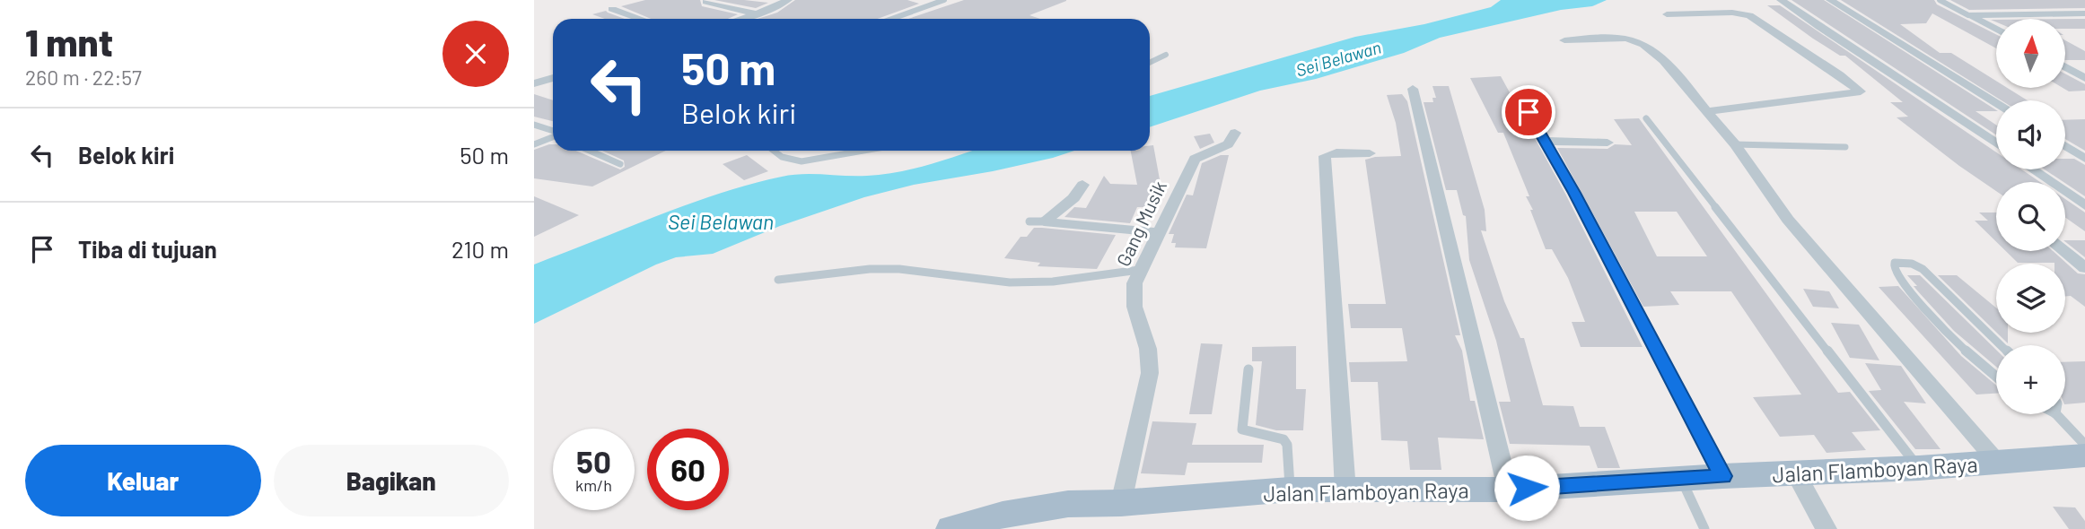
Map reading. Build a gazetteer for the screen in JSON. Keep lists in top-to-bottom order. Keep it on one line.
{"streets":{"main road":["Jalan Flamboyan Raya"],"street":["Gang Musik"]},"crossings":[["Gang Musik","Jalan Flamboyan Raya"]],"water":["Sei Belawan"],"north":"top","page":{"heading":["1 mnt","260 m · 22:57"],"map_buttons":"+","turn":["50 m","Belok kiri"],"list":[{"name":"Belok kiri","value":"50 m"},{"name":"Tiba di tujuan","value":"210 m"}],"speed":"50 km/h","limit":"60","buttons":["Keluar","Bagikan"]}}
